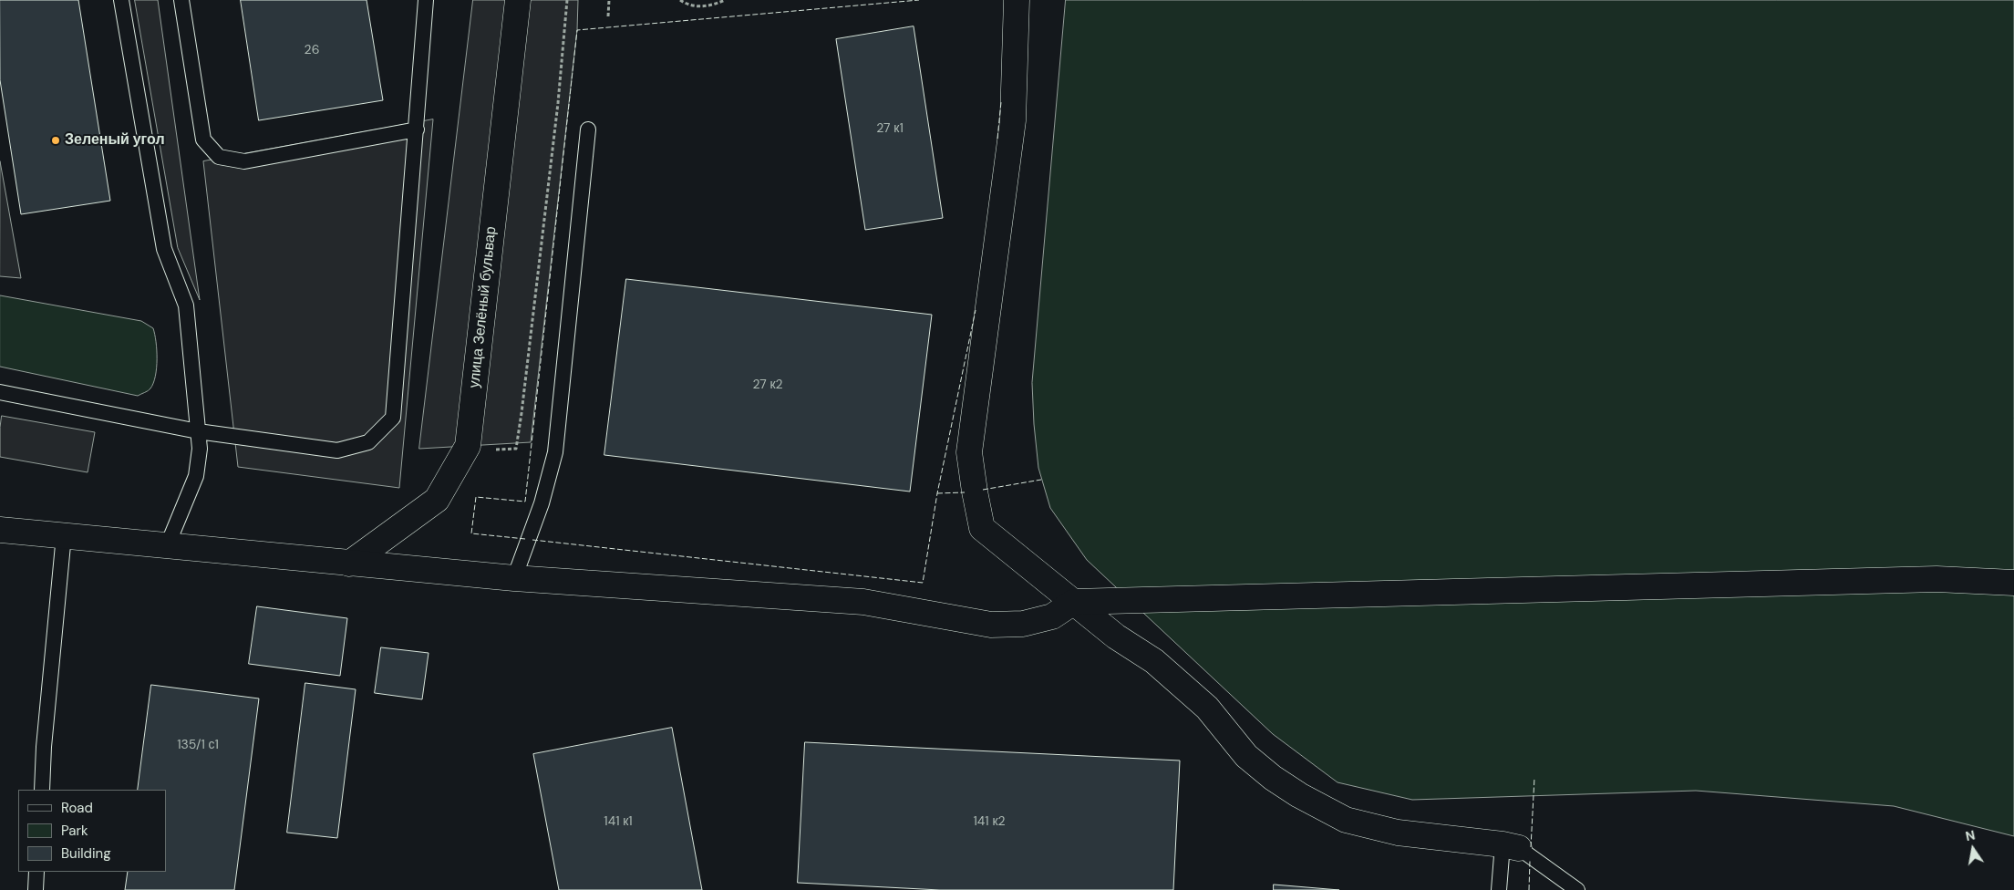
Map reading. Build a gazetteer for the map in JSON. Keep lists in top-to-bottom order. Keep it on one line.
{"streets":{"main road":["улица Зелёный бульвар"]},"places":["Зеленый угол"],"house_numbers":["26","27 к1","27 к2","135/1 с1","141 к1","141 к2"],"legend":["Road","Park","Building"],"north":"top"}
